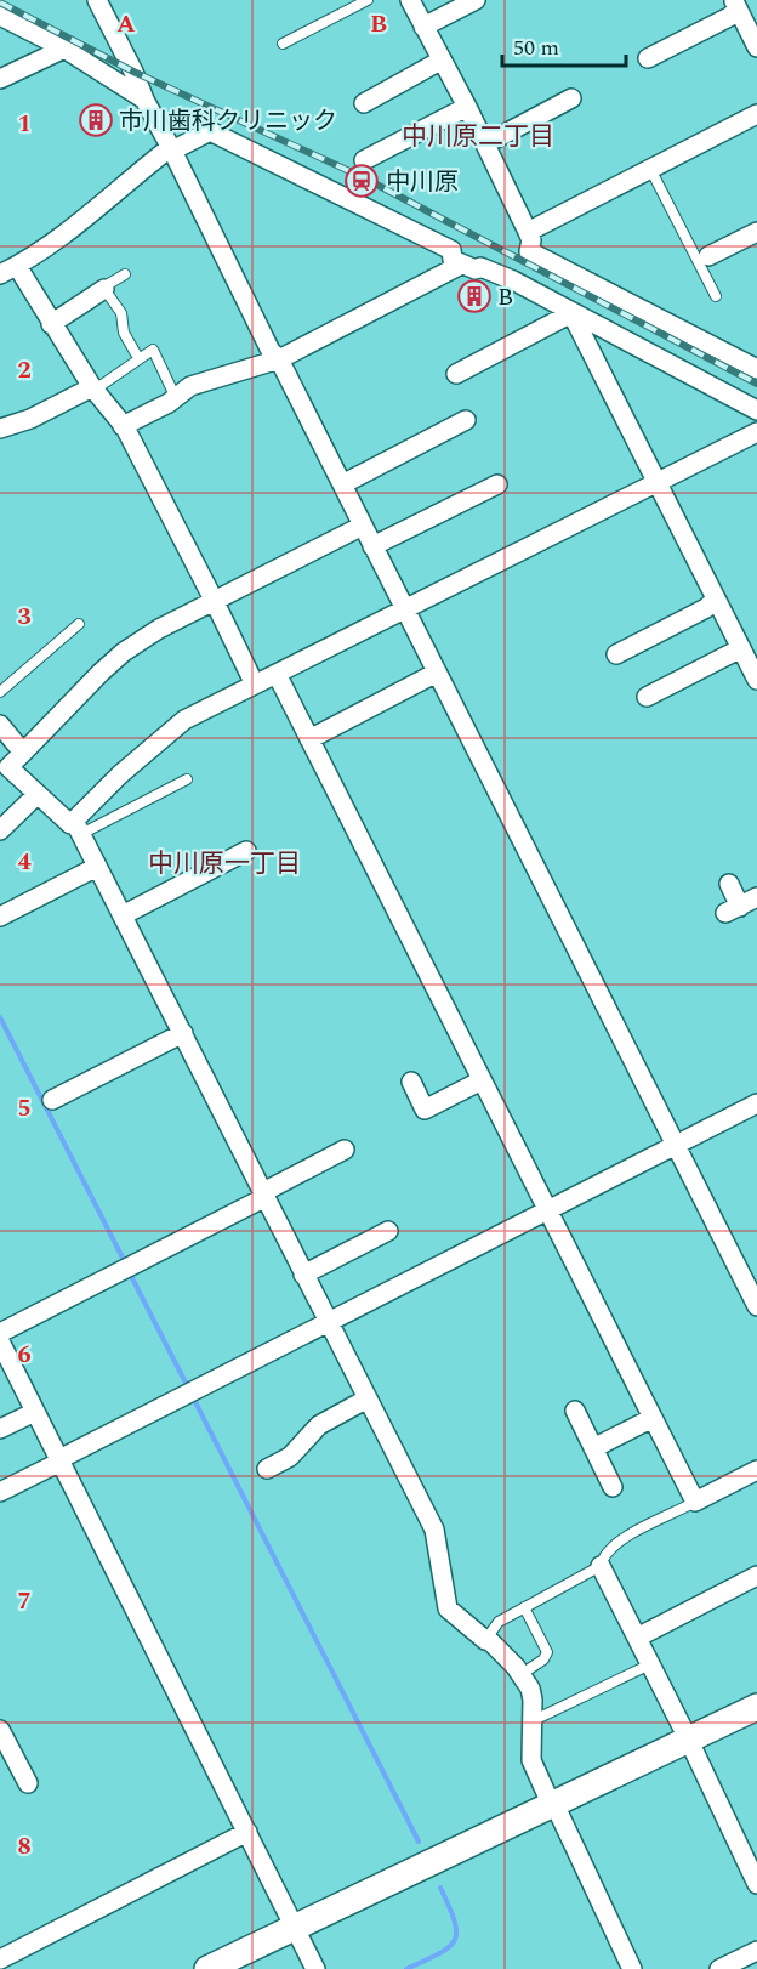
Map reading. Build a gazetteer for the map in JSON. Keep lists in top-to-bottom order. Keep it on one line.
{"districts":["中川原二丁目","中川原一丁目"],"places":{"building":["市川歯科クリニック","B"],"station":["中川原"]},"scale_bar":"50 m","grid":{"columns":["A","B"],"rows":["1","2","3","4","5","6","7","8"]}}
